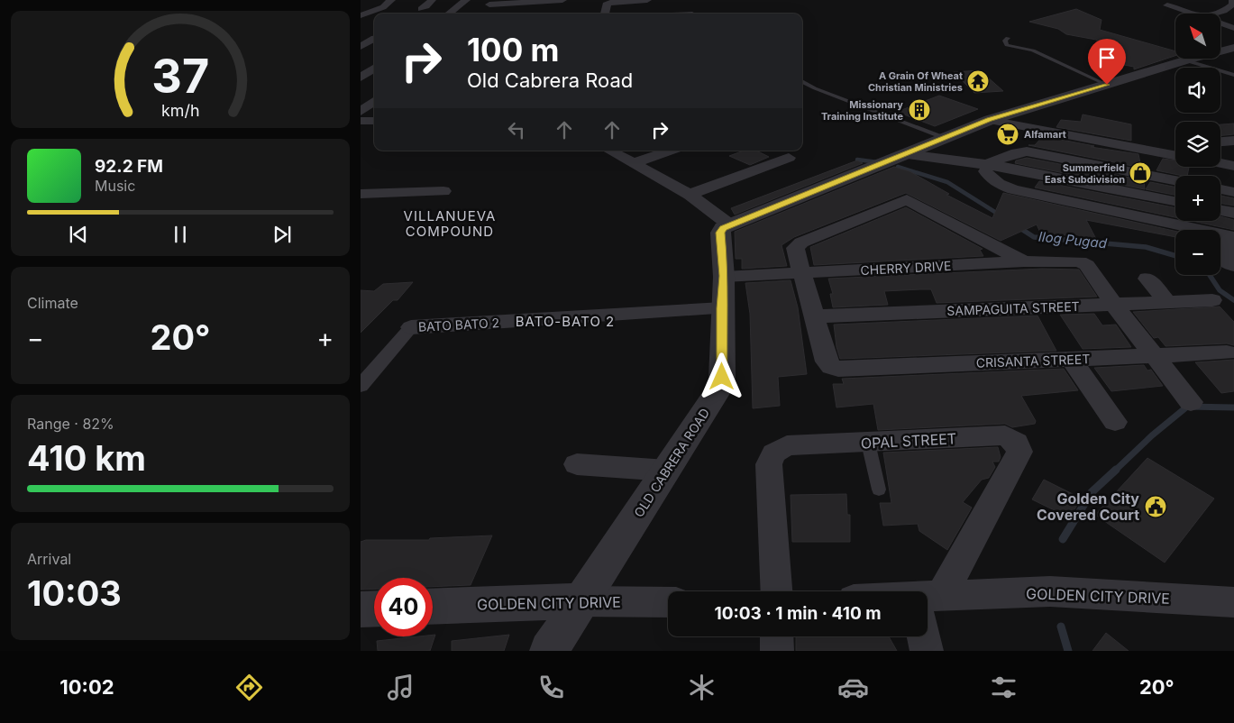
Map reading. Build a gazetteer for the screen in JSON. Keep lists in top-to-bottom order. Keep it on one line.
{"streets":{"street":["CHERRY DRIVE","SAMPAGUITA STREET","BATO BATO 2","CRISANTA STREET","OPAL STREET","OLD CABRERA ROAD","GOLDEN CITY DRIVE"]},"crossings":[["CHERRY DRIVE","SAMPAGUITA STREET"],["CHERRY DRIVE","OLD CABRERA ROAD"],["SAMPAGUITA STREET","CRISANTA STREET"],["BATO BATO 2","OLD CABRERA ROAD"],["OLD CABRERA ROAD","GOLDEN CITY DRIVE"]],"districts":["VILLANUEVA COMPOUND","BATO-BATO 2"],"water":["Ilog Pugad"],"places":{"temple":["A Grain Of Wheat Christian Ministries"],"building":["Missionary Training Institute"],"supermarket":["Alfamart"],"shop":["Summerfield East Subdivision"],"public building":["Golden City Covered Court"]},"north":"top left","page":{"map_buttons":["+","−"],"turn":["100 m","Old Cabrera Road"],"song":["92.2 FM","Music"],"tile":["Climate",["Range · 82%","410 km"],["Arrival","10:03"]],"heat":["−","20°","+"],"limit":"40","trip":"10:03 · 1 min · 410 m","tabs":["10:02","20°"],"gauge":["37","km/h"]}}
